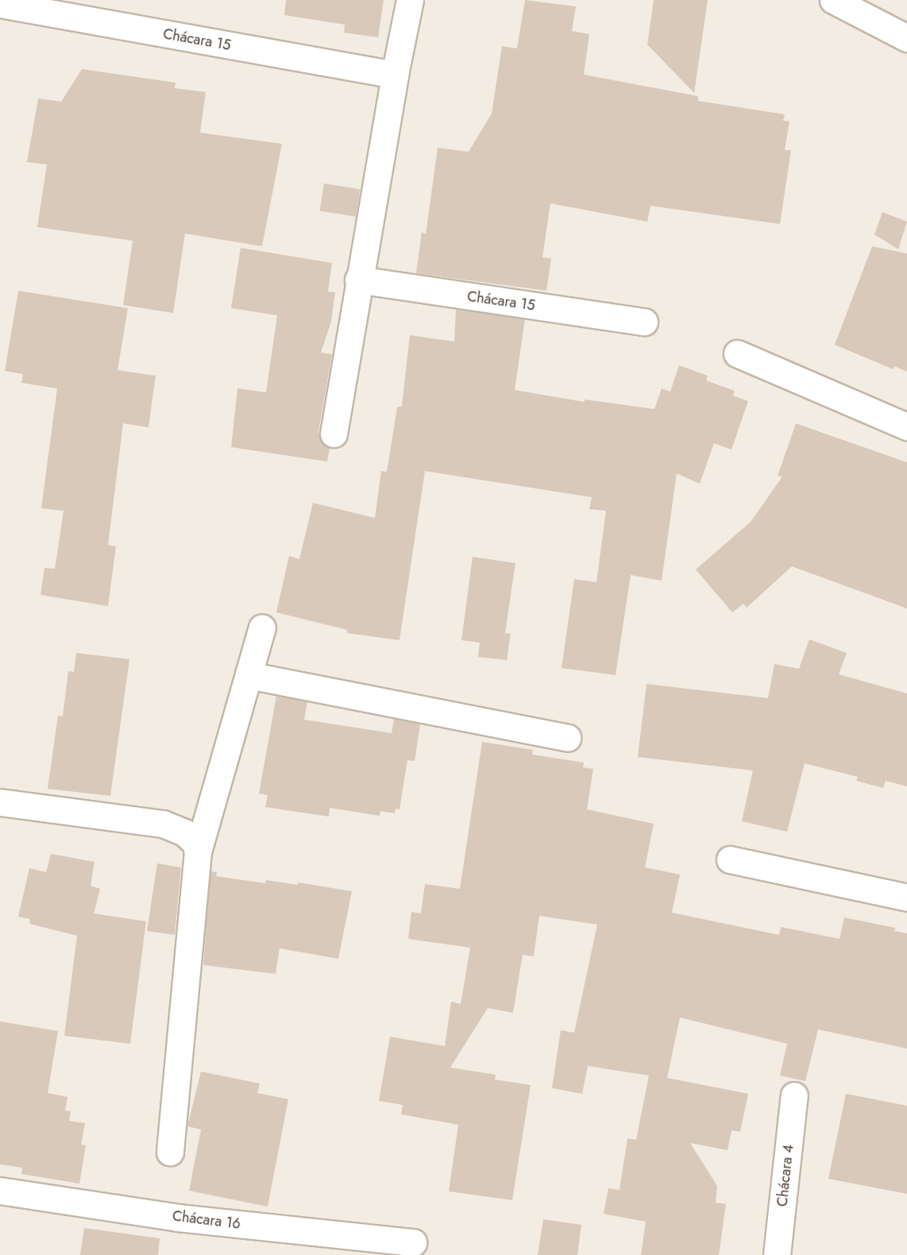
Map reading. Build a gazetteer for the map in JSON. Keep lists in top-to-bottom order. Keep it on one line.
{"streets":{"street":["Chácara 15","Chácara 4","Chácara 16"]}}
